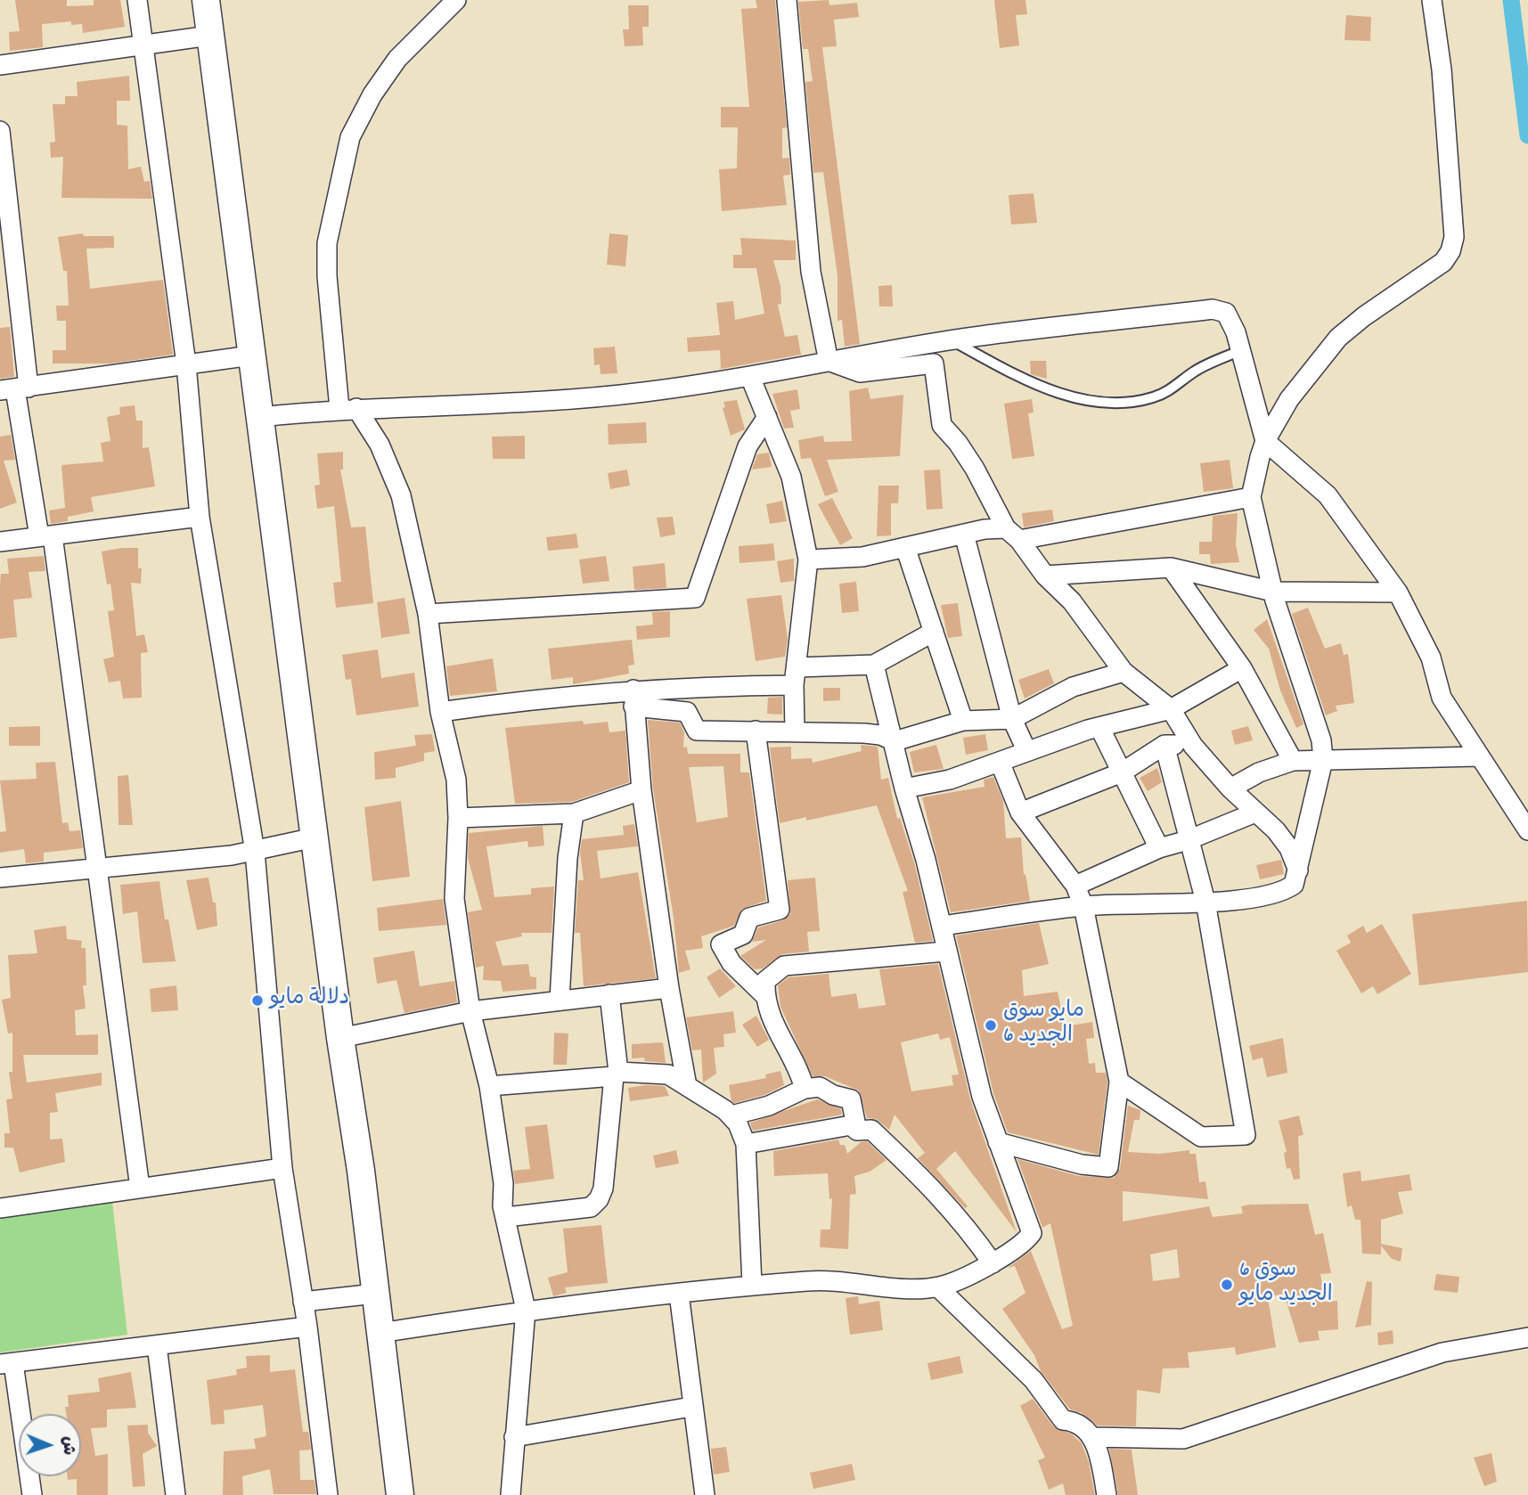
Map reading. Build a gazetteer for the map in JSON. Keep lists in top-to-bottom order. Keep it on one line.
{"places":["دلالة مايو","مايو سوق 6 الجديد","سوق 6 الجديد مايو"],"north":"right"}
